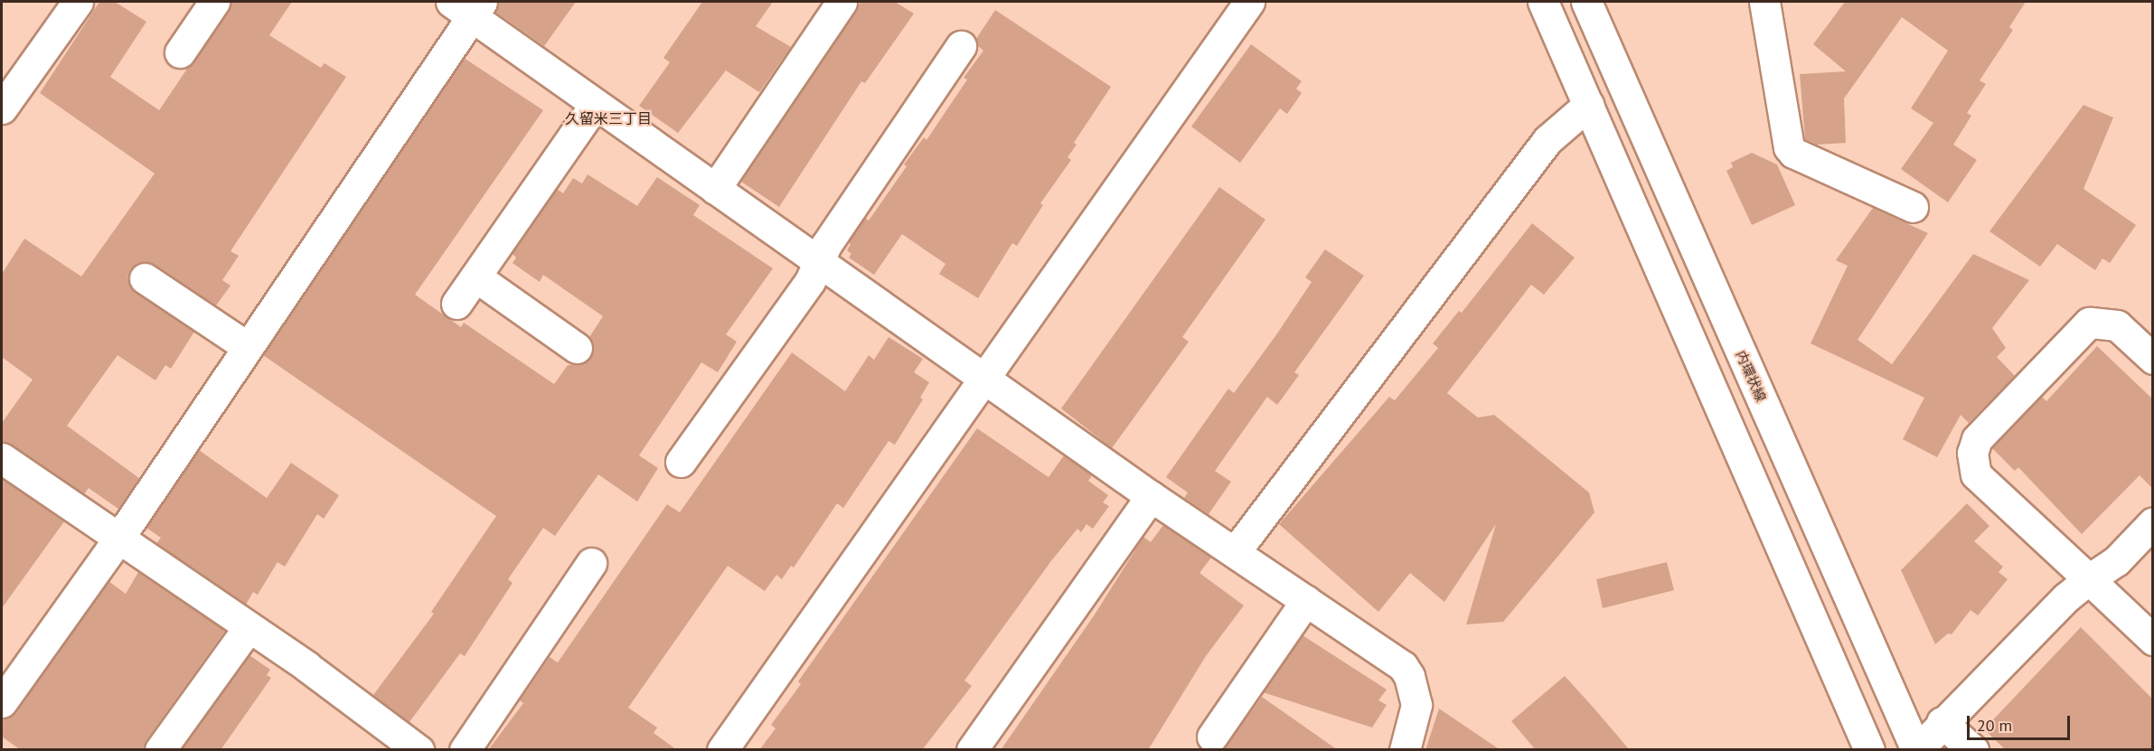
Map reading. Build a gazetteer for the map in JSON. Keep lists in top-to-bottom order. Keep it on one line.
{"streets":{"street":["内環状線"]},"districts":["久留米三丁目"],"scale_bar":"20 m"}
